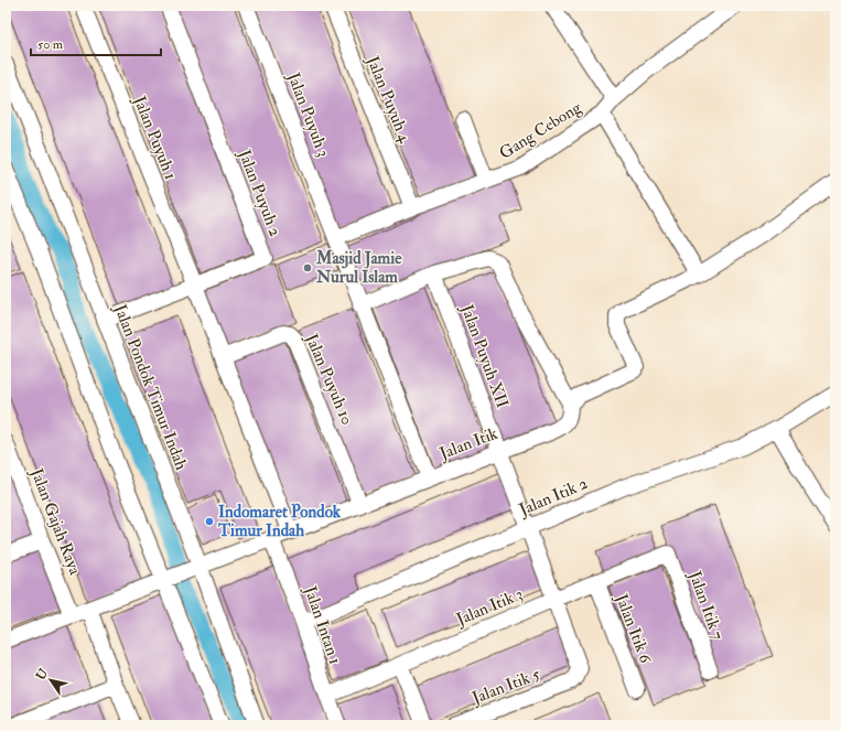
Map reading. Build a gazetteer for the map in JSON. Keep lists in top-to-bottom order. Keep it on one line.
{"streets":{"street":["Jalan Puyuh 4","Jalan Puyuh 3","Gang Cebong","Jalan Puyuh 1","Jalan Puyuh 2","Jalan Puyuh XII","Jalan Puyuh 10","Jalan Pondok Timur Indah","Jalan Itik","Jalan Itik 2","Jalan Gajah Raya","Jalan Itik 7","Jalan Itik 3","Jalan Intan 1","Jalan Itik 6","Jalan Itik 5"]},"crossings":[["Jalan Puyuh 4","Gang Cebong"],["Jalan Puyuh 3","Gang Cebong"],["Jalan Puyuh 3","Jalan Itik"],["Jalan Puyuh 1","Jalan Puyuh 2"],["Jalan Puyuh 1","Jalan Puyuh 10"],["Jalan Puyuh 1","Jalan Itik"],["Jalan Puyuh 2","Jalan Pondok Timur Indah"],["Jalan Puyuh XII","Jalan Itik"],["Jalan Puyuh XII","Jalan Itik 2"],["Jalan Puyuh XII","Jalan Itik 3"],["Jalan Puyuh XII","Jalan Itik 5"],["Jalan Puyuh 10","Jalan Itik"],["Jalan Pondok Timur Indah","Jalan Itik"],["Jalan Itik","Jalan Gajah Raya"],["Jalan Itik","Jalan Intan 1"],["Jalan Itik 2","Jalan Intan 1"],["Jalan Itik 7","Jalan Itik 3"],["Jalan Itik 3","Jalan Intan 1"],["Jalan Itik 3","Jalan Itik 6"]],"places":["Masjid Jamie Nurul Islam","Indomaret Pondok Timur Indah"],"scale_bar":"50 m","north":"top left"}
